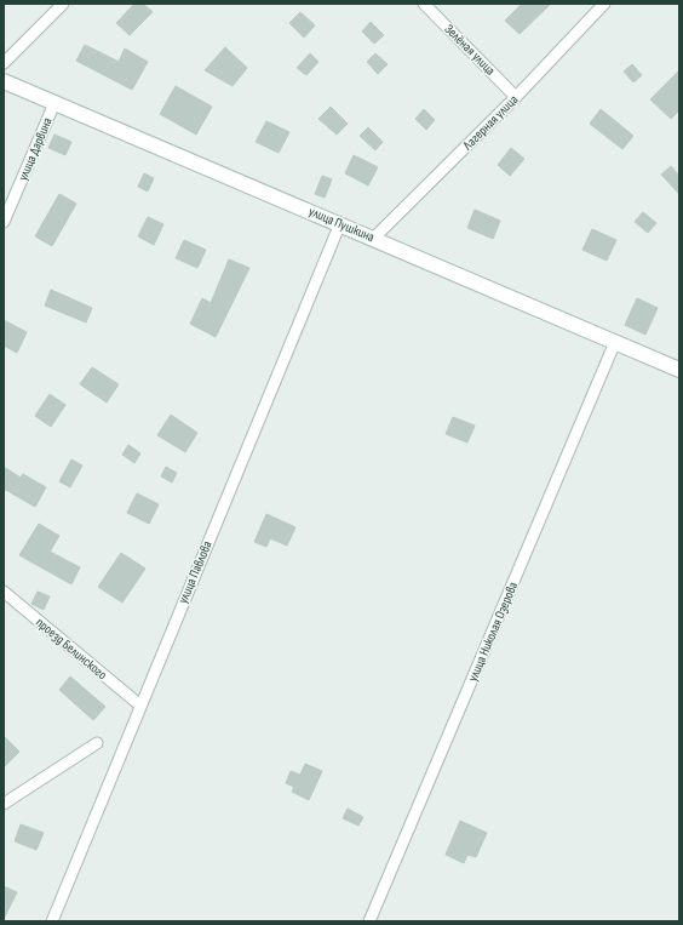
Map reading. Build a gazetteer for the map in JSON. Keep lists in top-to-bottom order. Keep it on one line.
{"streets":{"main road":["улица Пушкина"],"street":["Зелёная улица","Лагерная улица","улица Дарвина","улица Павлова","улица Николая Озерова","проезд Белинского"]},"crossings":[["Зелёная улица","Лагерная улица"],["Лагерная улица","улица Пушкина"],["улица Дарвина","улица Пушкина"],["улица Пушкина","улица Павлова"],["улица Пушкина","улица Николая Озерова"],["улица Павлова","проезд Белинского"]]}
